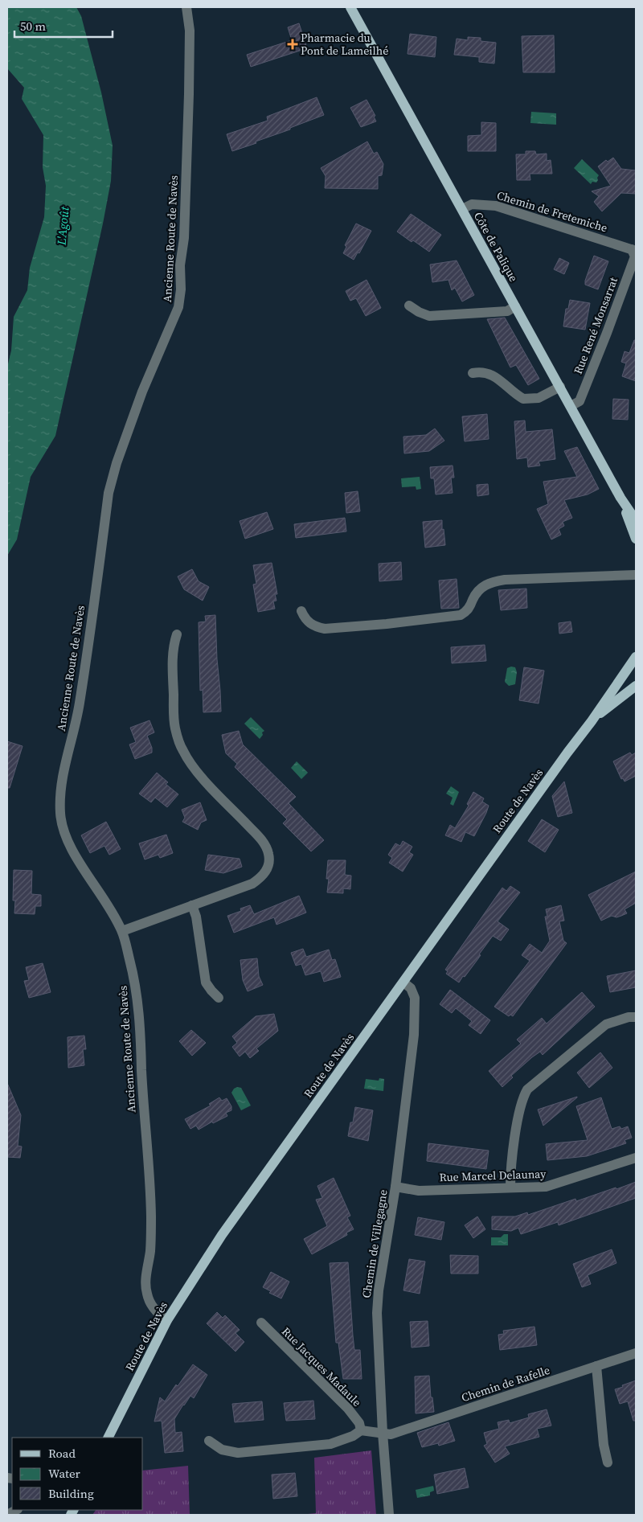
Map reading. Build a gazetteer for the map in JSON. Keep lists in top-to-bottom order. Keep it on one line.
{"streets":{"main road":["Côte de Palique","Route de Navès"],"street":["Chemin de Fretemiche","Ancienne Route de Navès","Rue René Monsarrat","Rue Marcel Delaunay","Chemin de Villegagne","Rue Jacques Madaule","Chemin de Rafelle"]},"crossings":[["Chemin de Fretemiche","Côte de Palique"],["Chemin de Fretemiche","Rue René Monsarrat"],["Ancienne Route de Navès","Route de Navès"],["Côte de Palique","Rue René Monsarrat"],["Route de Navès","Chemin de Villegagne"],["Rue Marcel Delaunay","Chemin de Villegagne"],["Chemin de Villegagne","Chemin de Rafelle"]],"water":["L'Agoût"],"places":{"health":["Pharmacie du Pont de Lameilhé"]},"legend":["Road","Water","Building"],"scale_bar":"50 m"}
